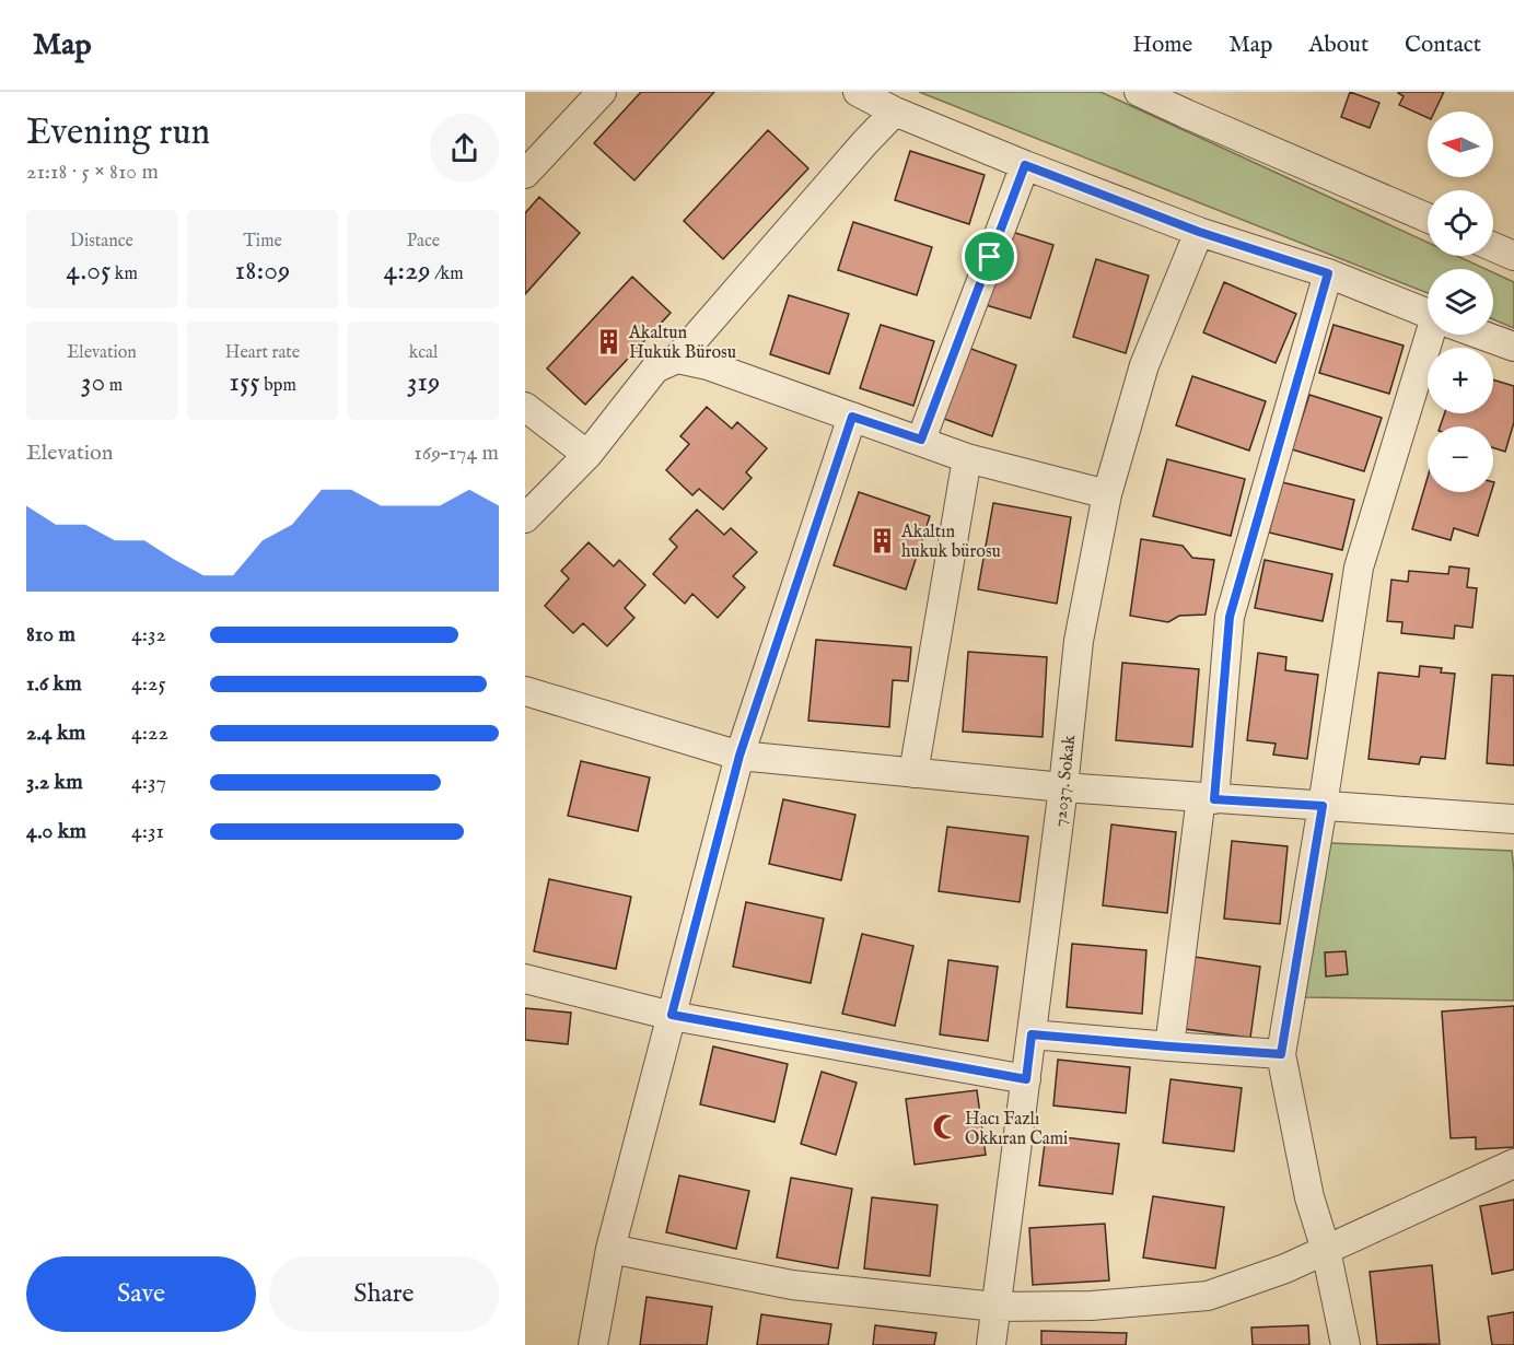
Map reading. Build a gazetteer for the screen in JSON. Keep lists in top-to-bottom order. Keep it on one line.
{"streets":{"street":["72037. Sokak"]},"places":{"building":["Akaltun Hukuk Bürosu","Akaltın hukuk bürosu"],"mosque":["Hacı Fazlı Okkıran Cami"]},"north":"left","page":{"header":"Map","nav":["Home","Map","About","Contact"],"heading":["Evening run","21:18 · 5 × 810 m"],"map_buttons":["+","−"],"stats":[["Distance","4.05 km"],["Time","18:09"],["Pace","4:29 /km"],["Elevation","30 m"],["Heart rate","155 bpm"],["kcal","319"]],"chart":["Elevation","169–174 m"],"list":[{"name":"810 m","note":"4:32"},{"name":"1.6 km","note":"4:25"},{"name":"2.4 km","note":"4:22"},{"name":"3.2 km","note":"4:37"},{"name":"4.0 km","note":"4:31"}],"buttons":["Save","Share"]}}
